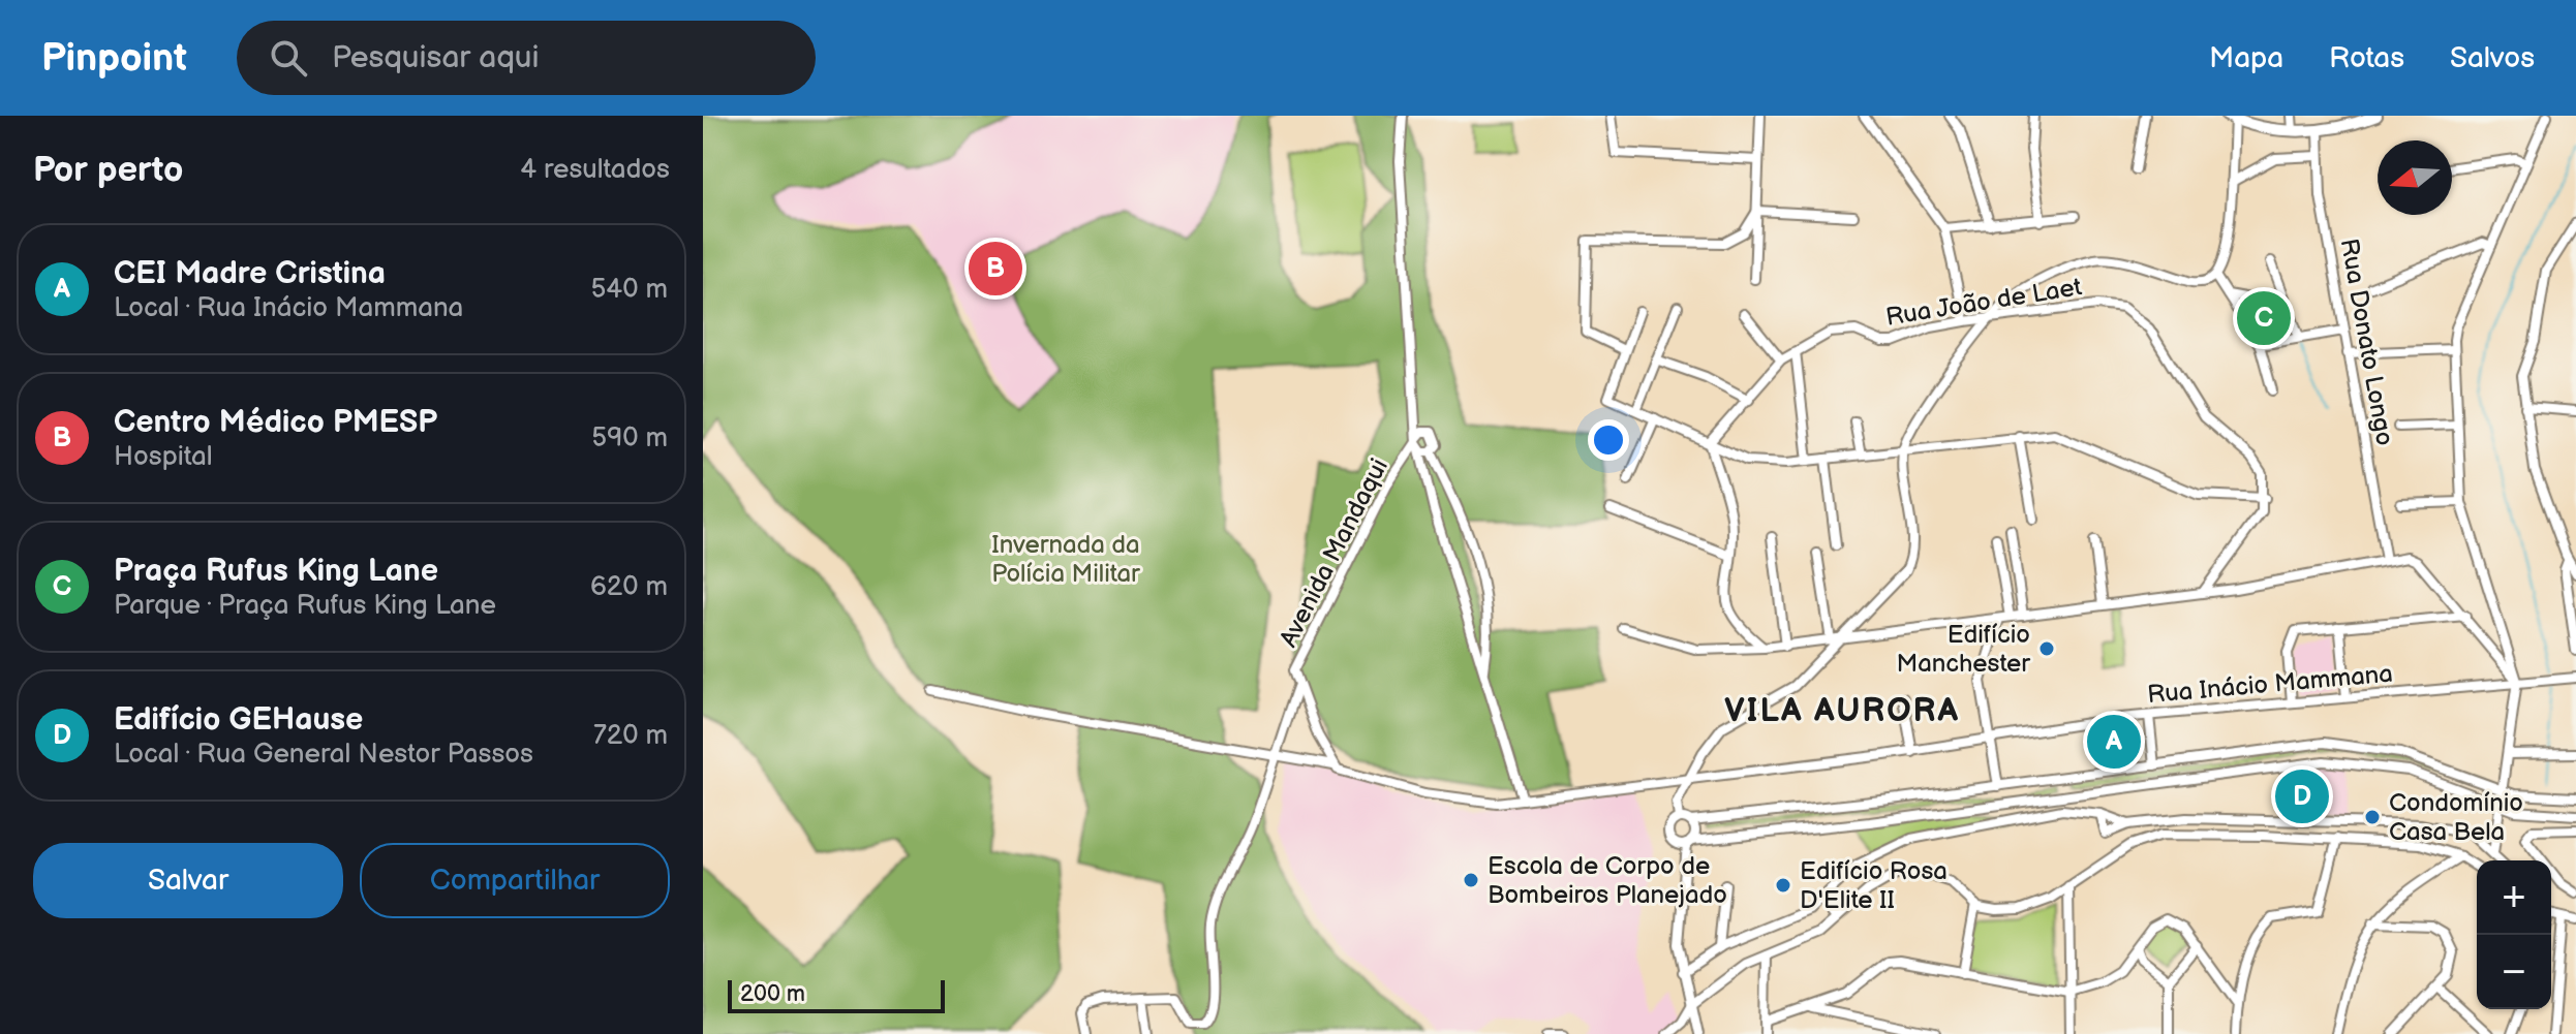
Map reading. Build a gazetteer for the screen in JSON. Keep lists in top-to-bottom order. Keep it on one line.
{"streets":{"street":["Rua João de Laet","Rua Donato Longo","Avenida Mandaqui","Rua Inácio Mammana"]},"districts":["VILA AURORA"],"parks":["Invernada da Polícia Militar"],"places":["Edifício Manchester","Condomínio Casa Bela","Escola de Corpo de Bombeiros Planejado","Edifício Rosa D'Elite II"],"scale_bar":"200 m","north":"left","page":{"header":"Pinpoint","search":"Pesquisar aqui","nav":["Mapa","Rotas","Salvos"],"heading":["Por perto","4 resultados"],"list":[{"mark":"A","name":"CEI Madre Cristina","note":"Local · Rua Inácio Mammana","value":"540 m"},{"mark":"B","name":"Centro Médico PMESP","note":"Hospital","value":"590 m"},{"mark":"C","name":"Praça Rufus King Lane","note":"Parque · Praça Rufus King Lane","value":"620 m"},{"mark":"D","name":"Edifício GEHause","note":"Local · Rua General Nestor Passos","value":"720 m"}],"pins":["B","C","A","D"],"buttons":["Salvar","Compartilhar"],"map_buttons":["+","−"],"scale":"200 m"}}
